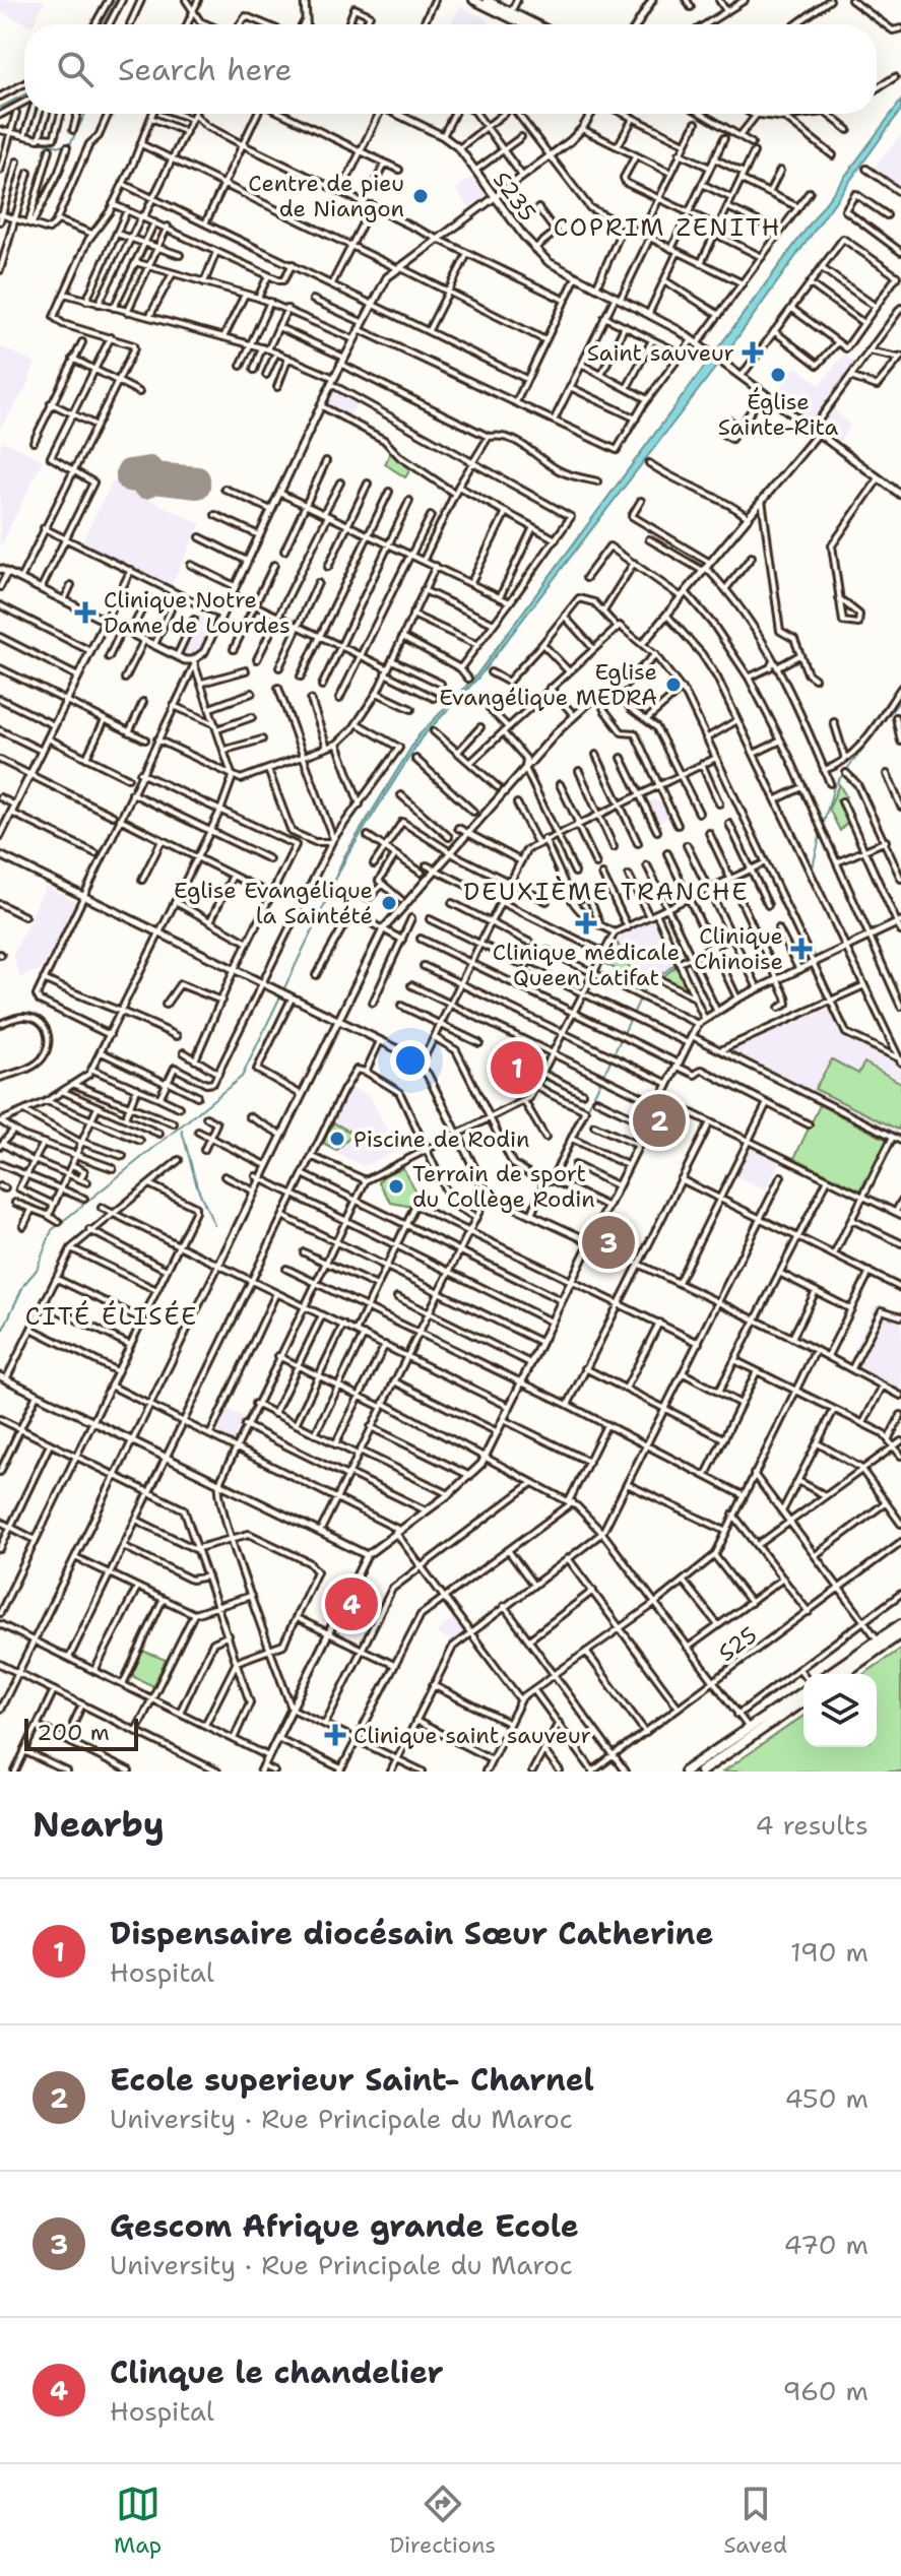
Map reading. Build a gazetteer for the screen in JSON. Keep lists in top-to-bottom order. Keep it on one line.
{"streets":{"street":["S235","S25"]},"districts":["COPRIM ZENITH","DEUXIÈME TRANCHE","CITÉ ÉLISÉE"],"places":{"other":["Centre de pieu de Niangon","Église Sainte-Rita","Eglise Evangélique MEDRA","Eglise Evangélique la Saintété","Piscine de Rodin","Terrain de sport du Collège Rodin"],"health":["Saint sauveur","Clinique Notre Dame de Lourdes","Clinique médicale Queen Latifat","Clinique Chinoise","Clinique saint sauveur"]},"scale_bar":"200 m","page":{"search":"Search here","pins":["1","2","3","4"],"scale":"200 m","heading":["Nearby","4 results"],"list":[{"mark":"1","name":"Dispensaire diocésain Sœur Catherine","note":"Hospital","value":"190 m"},{"mark":"2","name":"Ecole superieur Saint- Charnel","note":"University · Rue Principale du Maroc","value":"450 m"},{"mark":"3","name":"Gescom Afrique grande Ecole","note":"University · Rue Principale du Maroc","value":"470 m"},{"mark":"4","name":"Clinque le chandelier","note":"Hospital","value":"960 m"}],"nav":["Map","Directions","Saved"]}}
